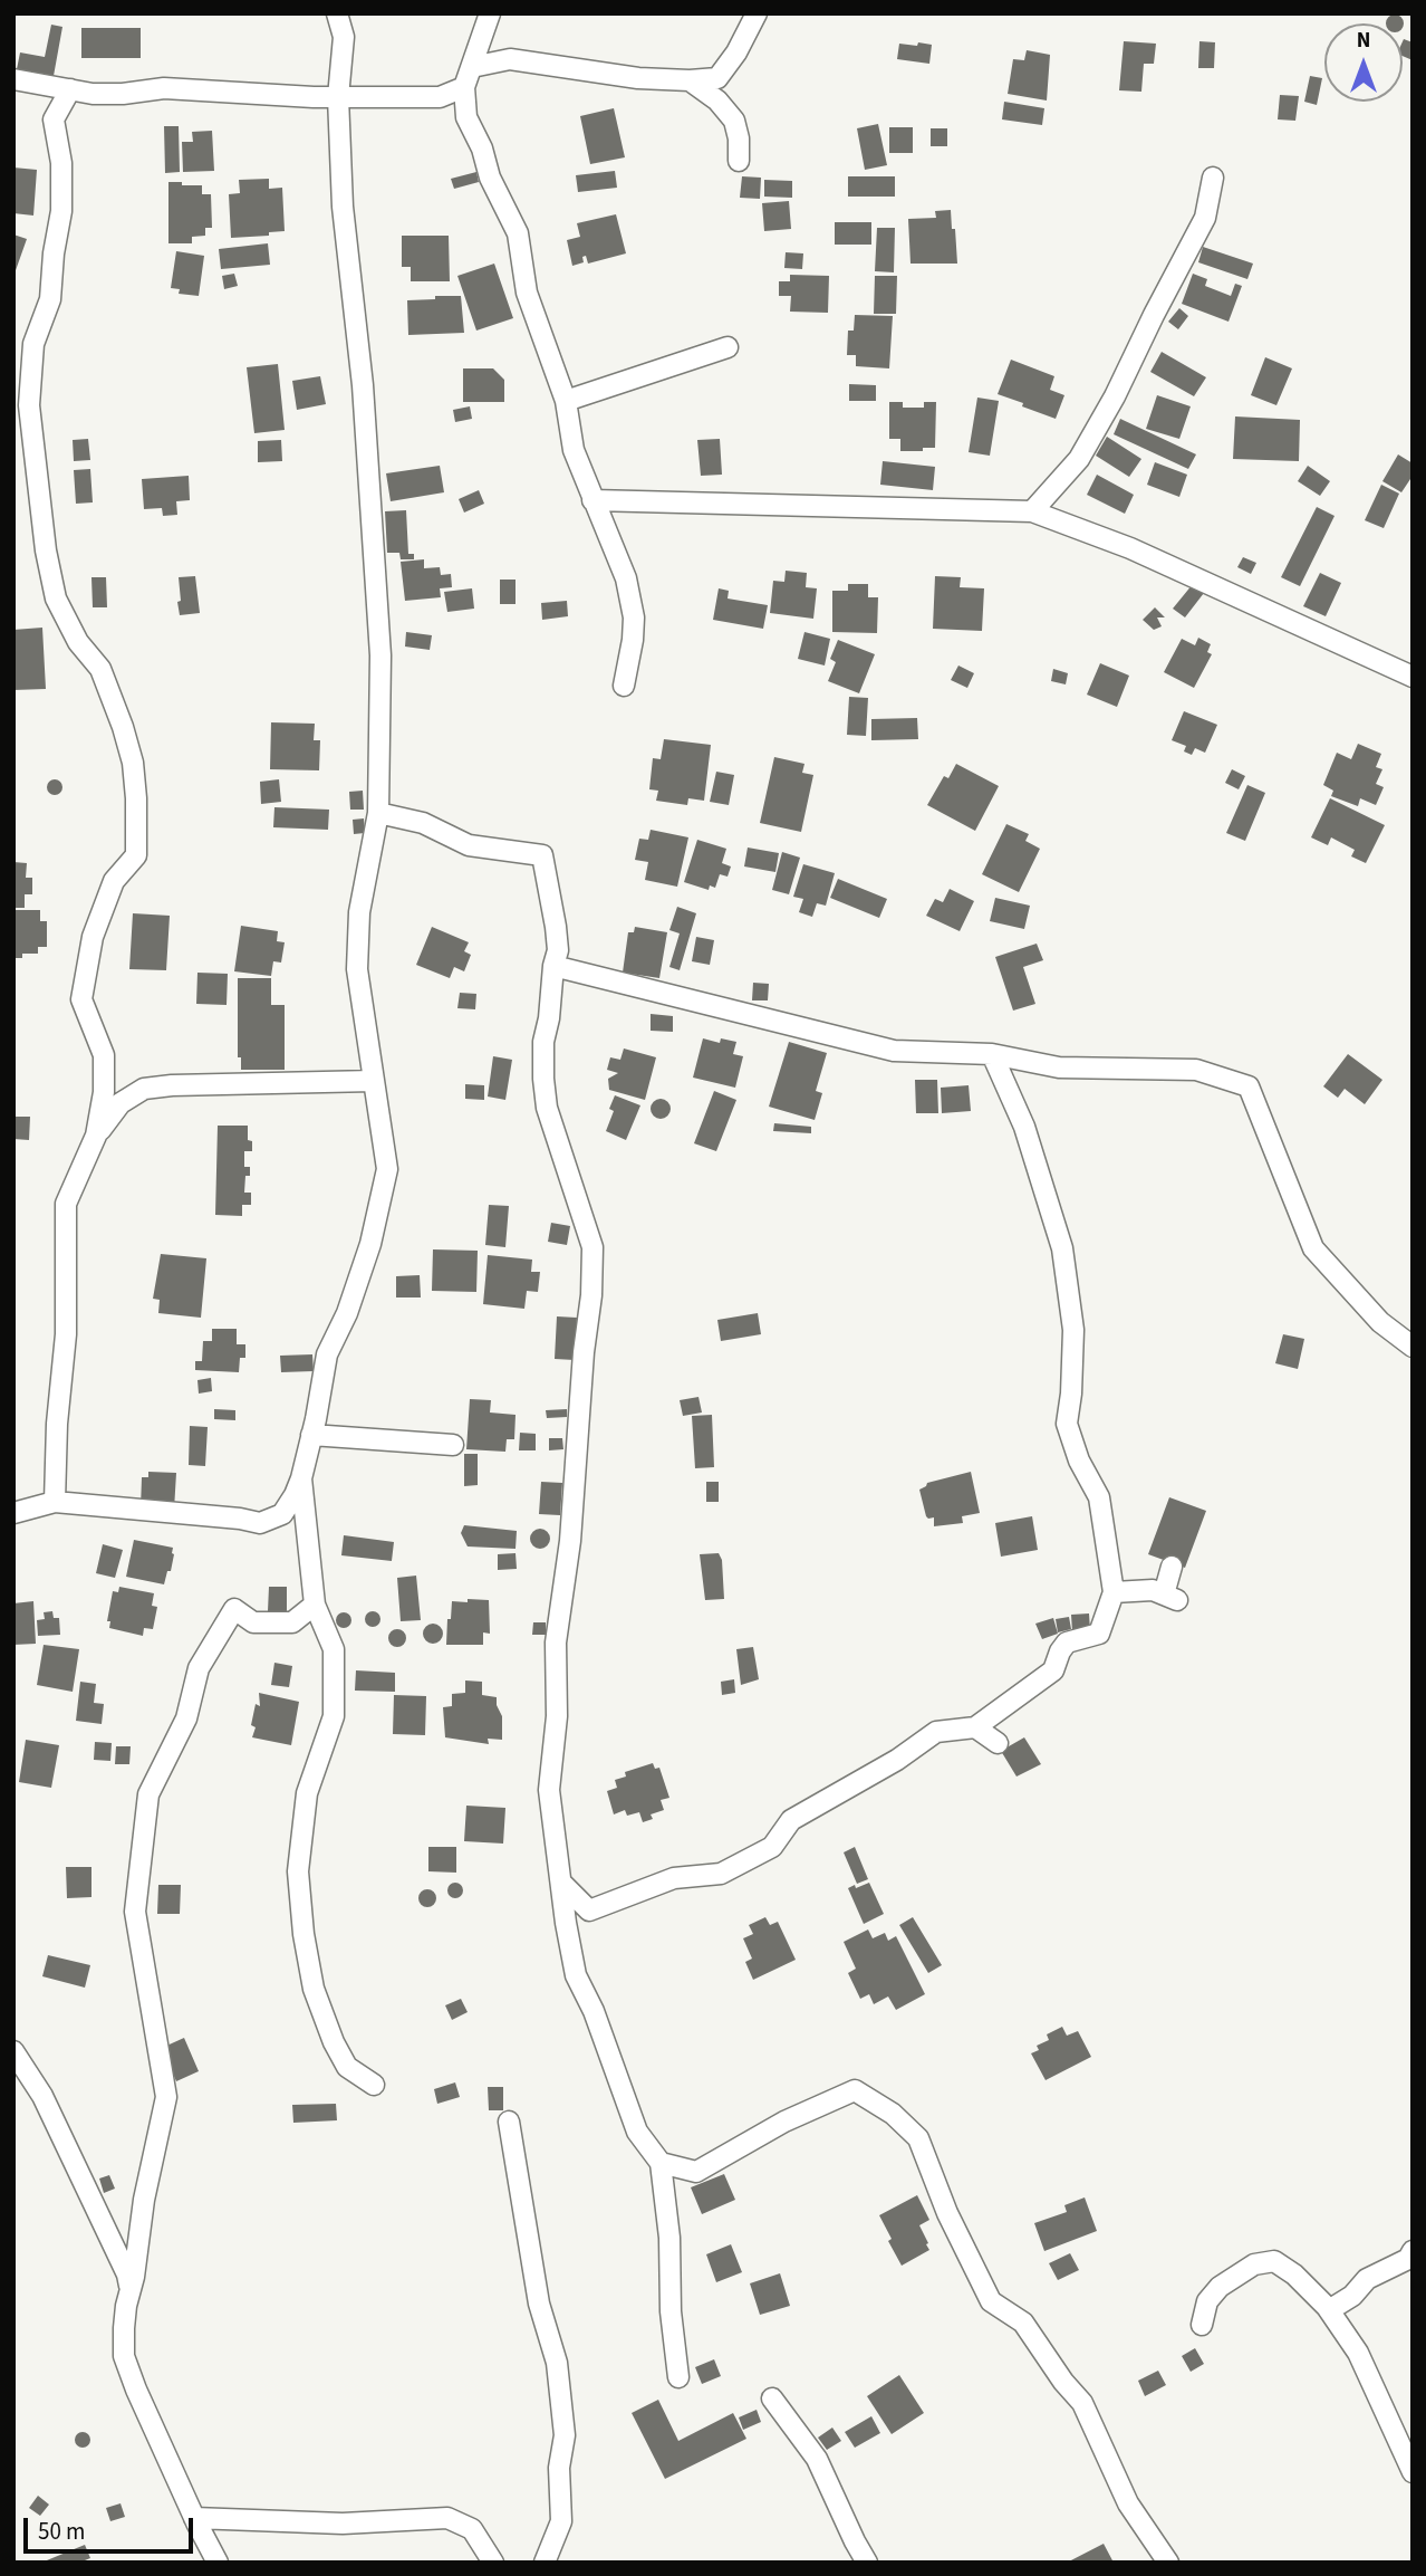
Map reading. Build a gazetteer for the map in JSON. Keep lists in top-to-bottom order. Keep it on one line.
{"scale_bar":"50 m","north":"top"}
